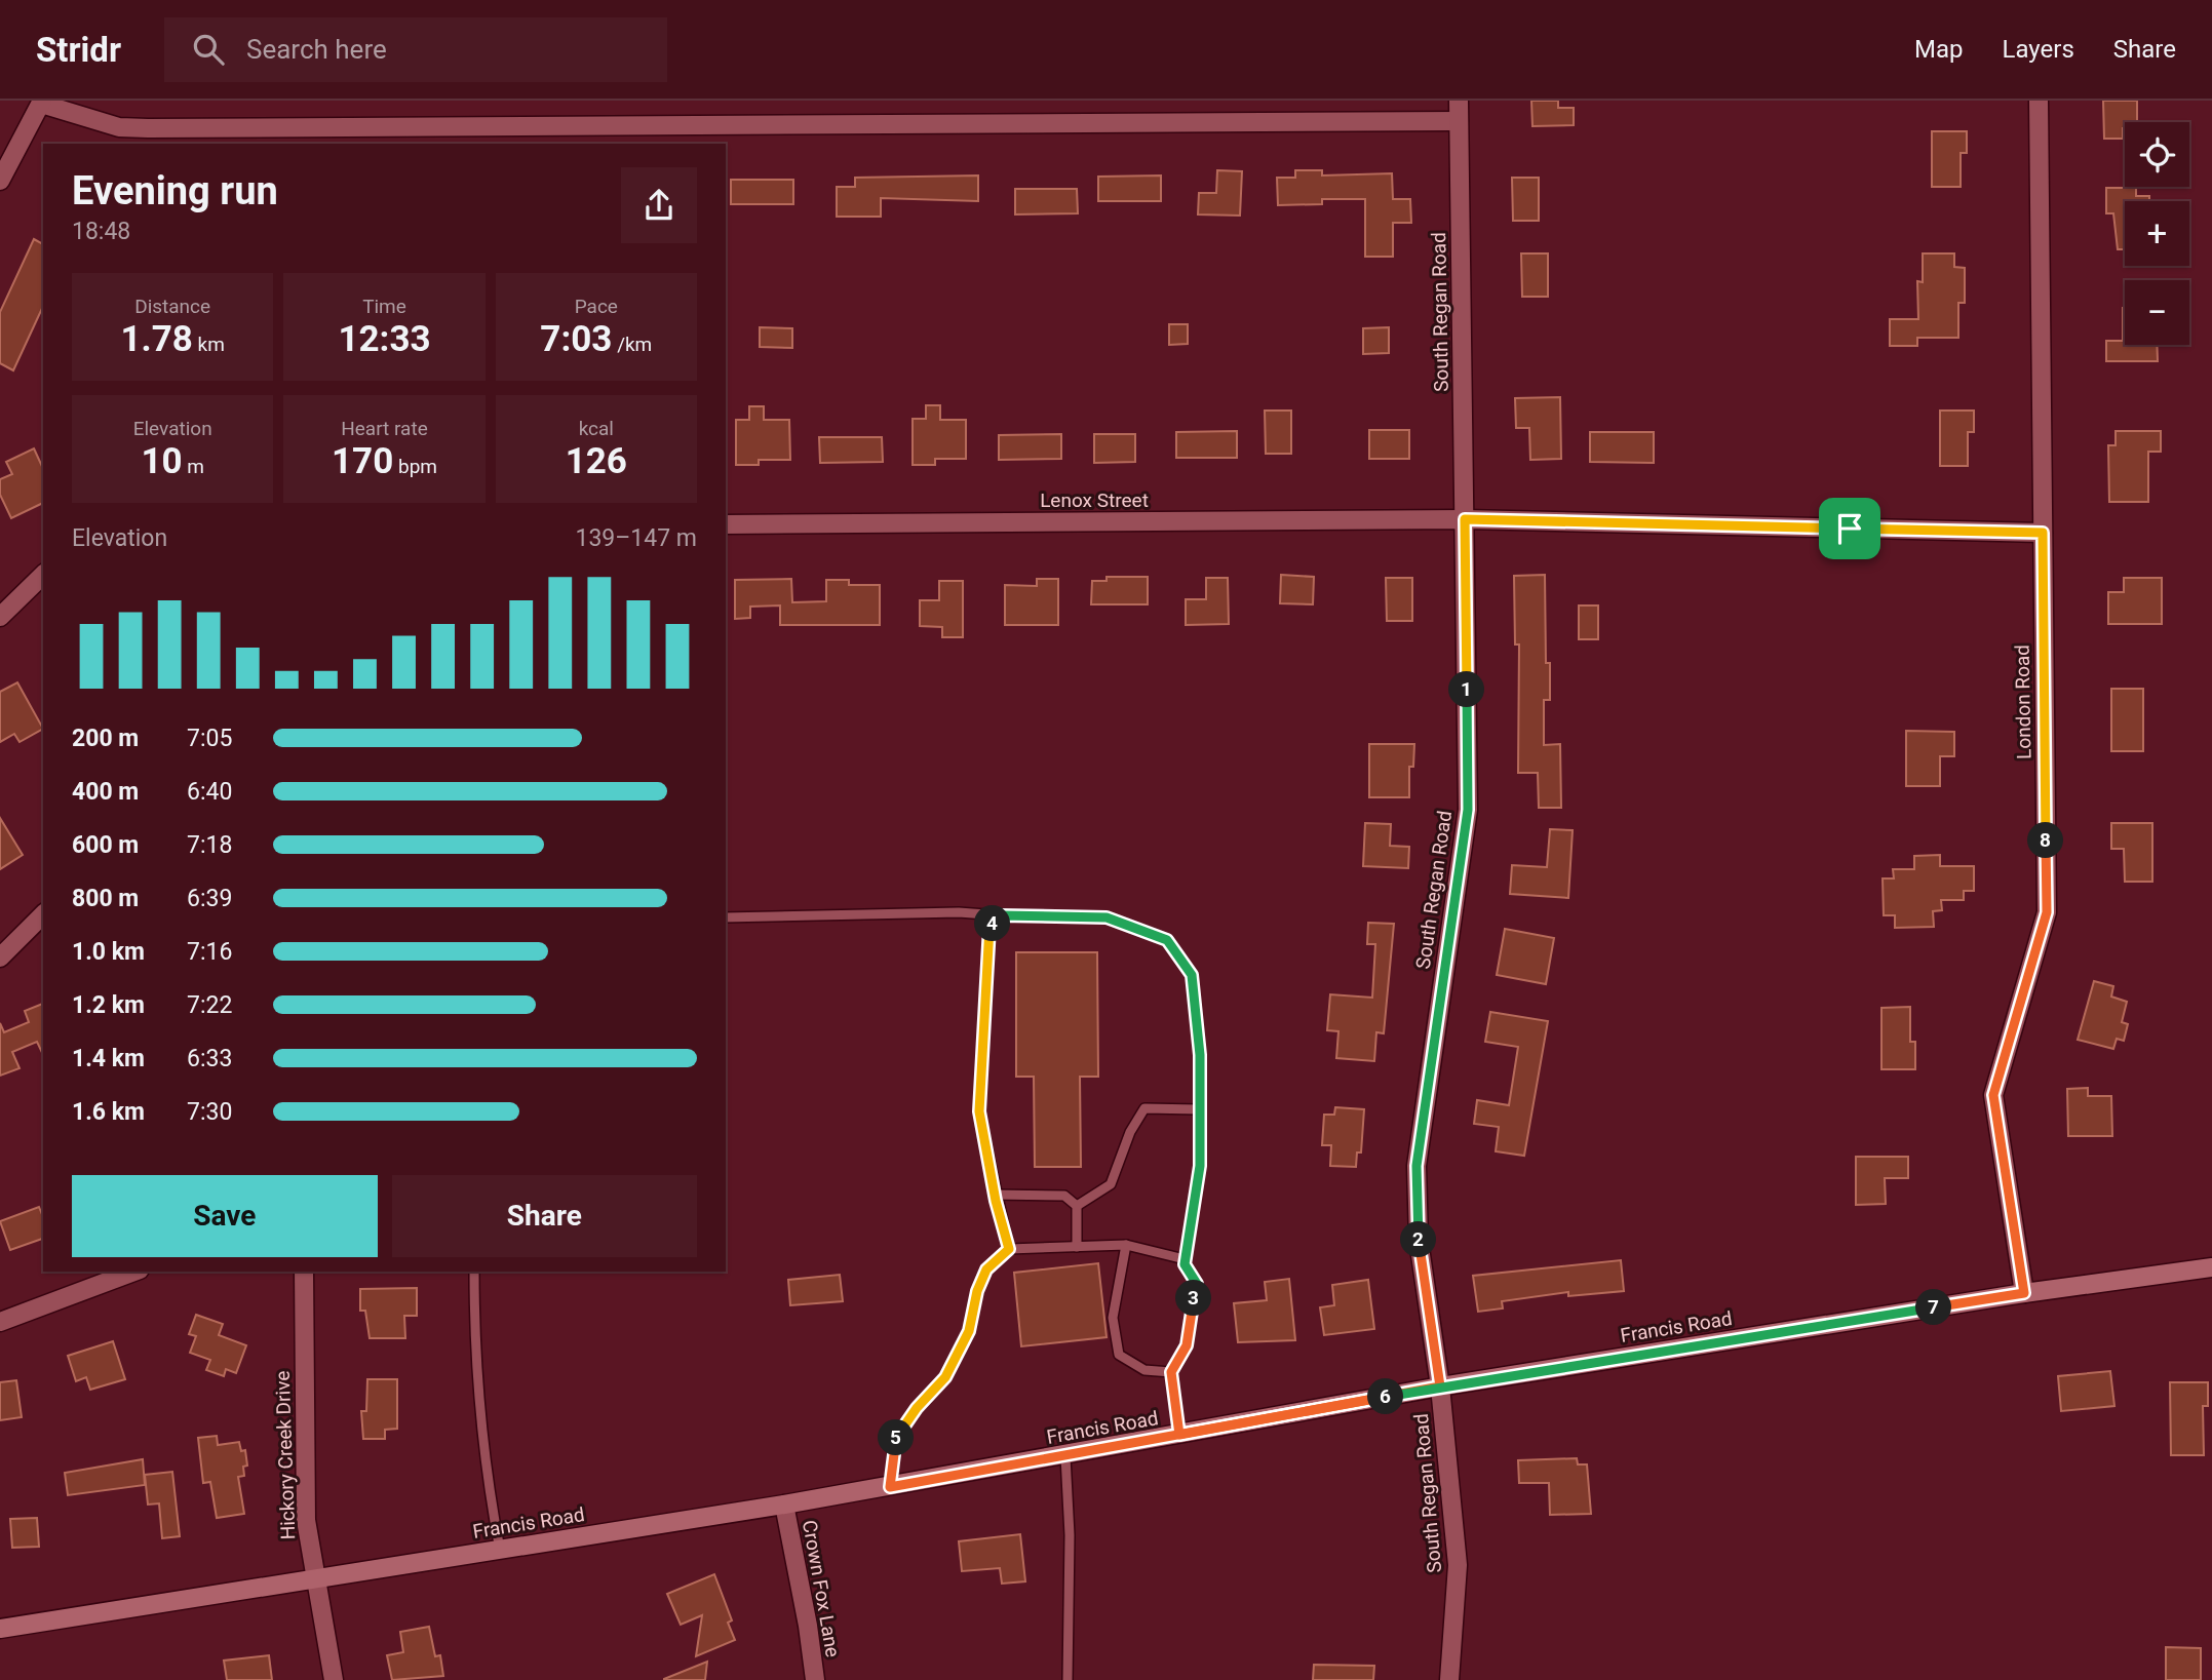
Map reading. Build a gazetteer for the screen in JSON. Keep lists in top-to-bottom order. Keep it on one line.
{"streets":{"street":["South Regan Road","Lenox Street","London Road","Francis Road","Hickory Creek Drive","Crown Fox Lane"]},"crossings":[["South Regan Road","Lenox Street"],["South Regan Road","Francis Road"],["Lenox Street","London Road"],["London Road","Francis Road"],["Francis Road","Hickory Creek Drive"],["Francis Road","Crown Fox Lane"]],"page":{"header":"Stridr","search":"Search here","nav":["Map","Layers","Share"],"map_buttons":["+","−"],"heading":["Evening run","18:48"],"stats":[["Distance","1.78 km"],["Time","12:33"],["Pace","7:03 /km"],["Elevation","10 m"],["Heart rate","170 bpm"],["kcal","126"]],"chart":["Elevation","139–147 m"],"pins":["1","8","4","2","3","7","6","5"],"list":[{"name":"200 m","note":"7:05"},{"name":"400 m","note":"6:40"},{"name":"600 m","note":"7:18"},{"name":"800 m","note":"6:39"},{"name":"1.0 km","note":"7:16"},{"name":"1.2 km","note":"7:22"},{"name":"1.4 km","note":"6:33"},{"name":"1.6 km","note":"7:30"}],"buttons":["Save","Share"]}}
